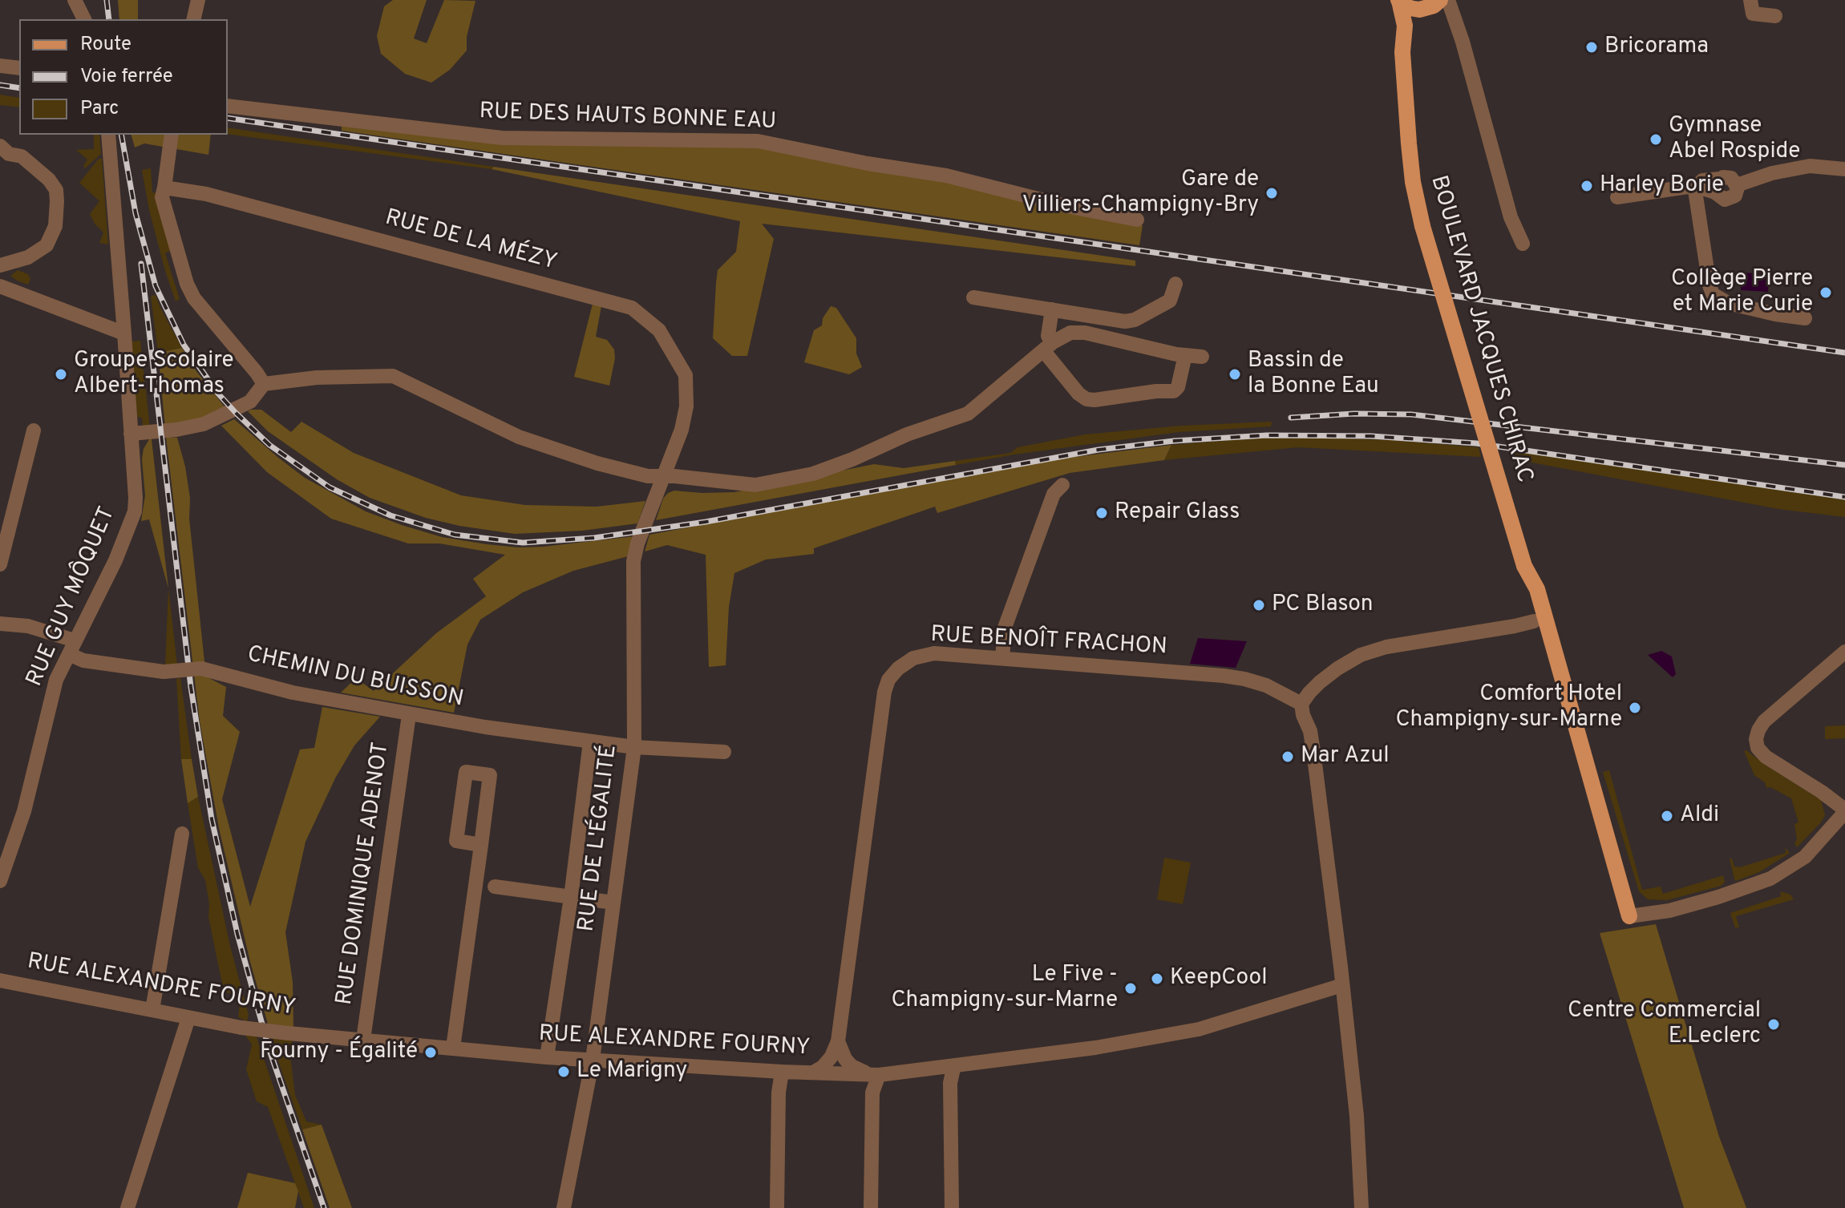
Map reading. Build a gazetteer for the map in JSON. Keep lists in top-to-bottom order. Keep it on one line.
{"streets":{"main road":["BOULEVARD JACQUES CHIRAC"],"street":["RUE DES HAUTS BONNE EAU","RUE DE LA MÉZY","RUE GUY MÔQUET","RUE BENOÎT FRACHON","CHEMIN DU BUISSON","RUE DE L'ÉGALITÉ","RUE DOMINIQUE ADENOT","RUE ALEXANDRE FOURNY"]},"crossings":[["RUE DE LA MÉZY","RUE DE L'ÉGALITÉ"],["RUE GUY MÔQUET","CHEMIN DU BUISSON"],["CHEMIN DU BUISSON","RUE DE L'ÉGALITÉ"],["CHEMIN DU BUISSON","RUE DOMINIQUE ADENOT"],["RUE DE L'ÉGALITÉ","RUE ALEXANDRE FOURNY"],["RUE DOMINIQUE ADENOT","RUE ALEXANDRE FOURNY"]],"places":["Bricorama","Gymnase Abel Rospide","Harley Borie","Gare de Villiers-Champigny-Bry","Collège Pierre et Marie Curie","Groupe Scolaire Albert-Thomas","Bassin de la Bonne Eau","Repair Glass","PC Blason","Comfort Hotel Champigny-sur-Marne","Mar Azul","Aldi","KeepCool","Le Five - Champigny-sur-Marne","Centre Commercial E.Leclerc","Fourny - Égalité","Le Marigny"],"legend":["Route","Voie ferrée","Parc"]}
